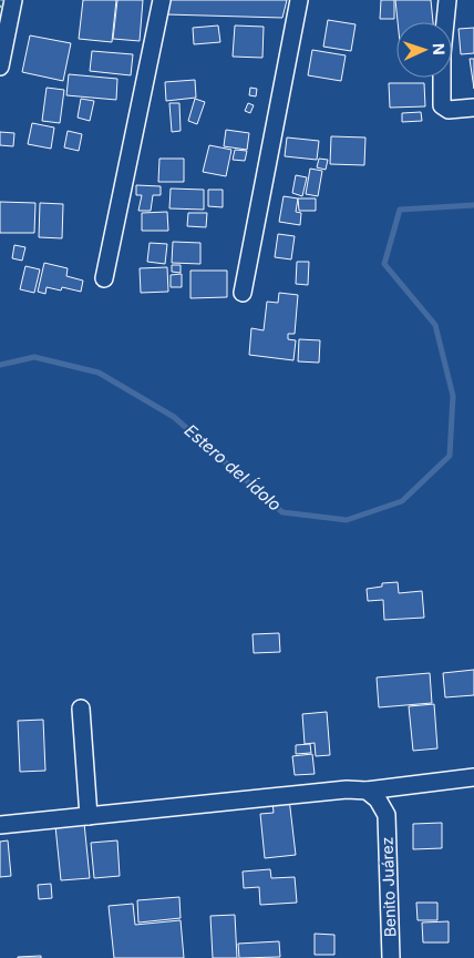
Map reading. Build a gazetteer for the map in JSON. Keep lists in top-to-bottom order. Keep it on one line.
{"streets":{"street":["Benito Juárez"]},"water":["Estero del Ídolo"],"north":"right"}
